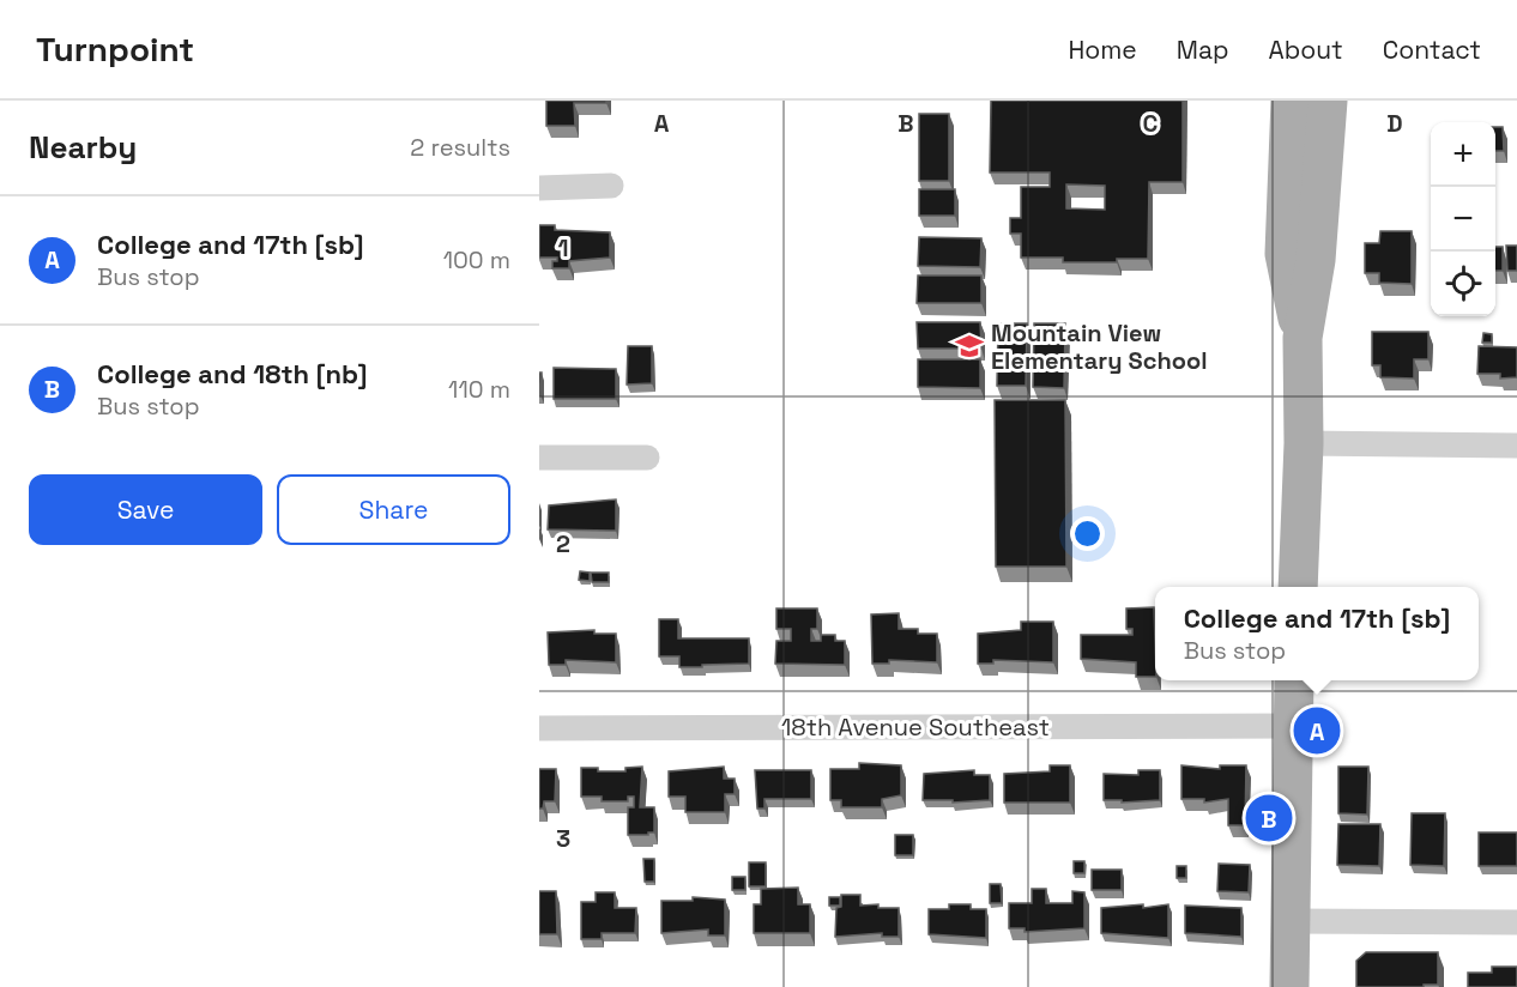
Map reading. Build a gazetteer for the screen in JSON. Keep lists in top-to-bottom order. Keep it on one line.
{"streets":{"street":["18th Avenue Southeast"]},"places":{"school or university":["Mountain View Elementary School"]},"page":{"header":"Turnpoint","nav":["Home","Map","About","Contact"],"heading":["Nearby","2 results"],"map_buttons":["+","−"],"list":[{"mark":"A","name":"College and 17th [sb]","note":"Bus stop","value":"100 m"},{"mark":"B","name":"College and 18th [nb]","note":"Bus stop","value":"110 m"}],"buttons":["Save","Share"],"popup":["College and 17th [sb]","Bus stop"],"pins":["A","B"]},"grid":{"columns":["A","B","C","D"],"rows":["1","2","3"]}}
